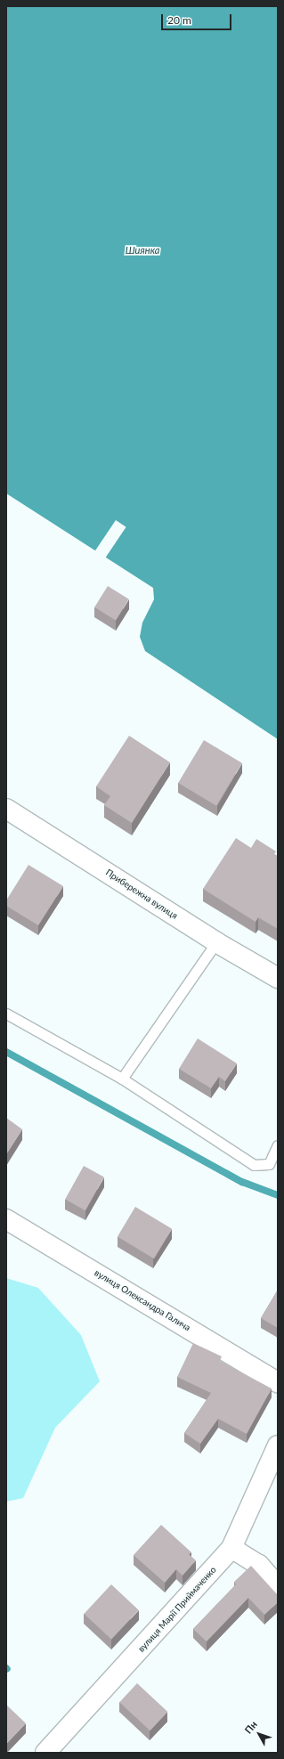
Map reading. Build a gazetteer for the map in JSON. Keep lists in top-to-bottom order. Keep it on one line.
{"streets":{"street":["Прибережна вулиця","вулиця Олександра Галича","вулиця Марії Приймаченко"]},"water":["Шиянка"],"scale_bar":"20 m","north":"top left"}
